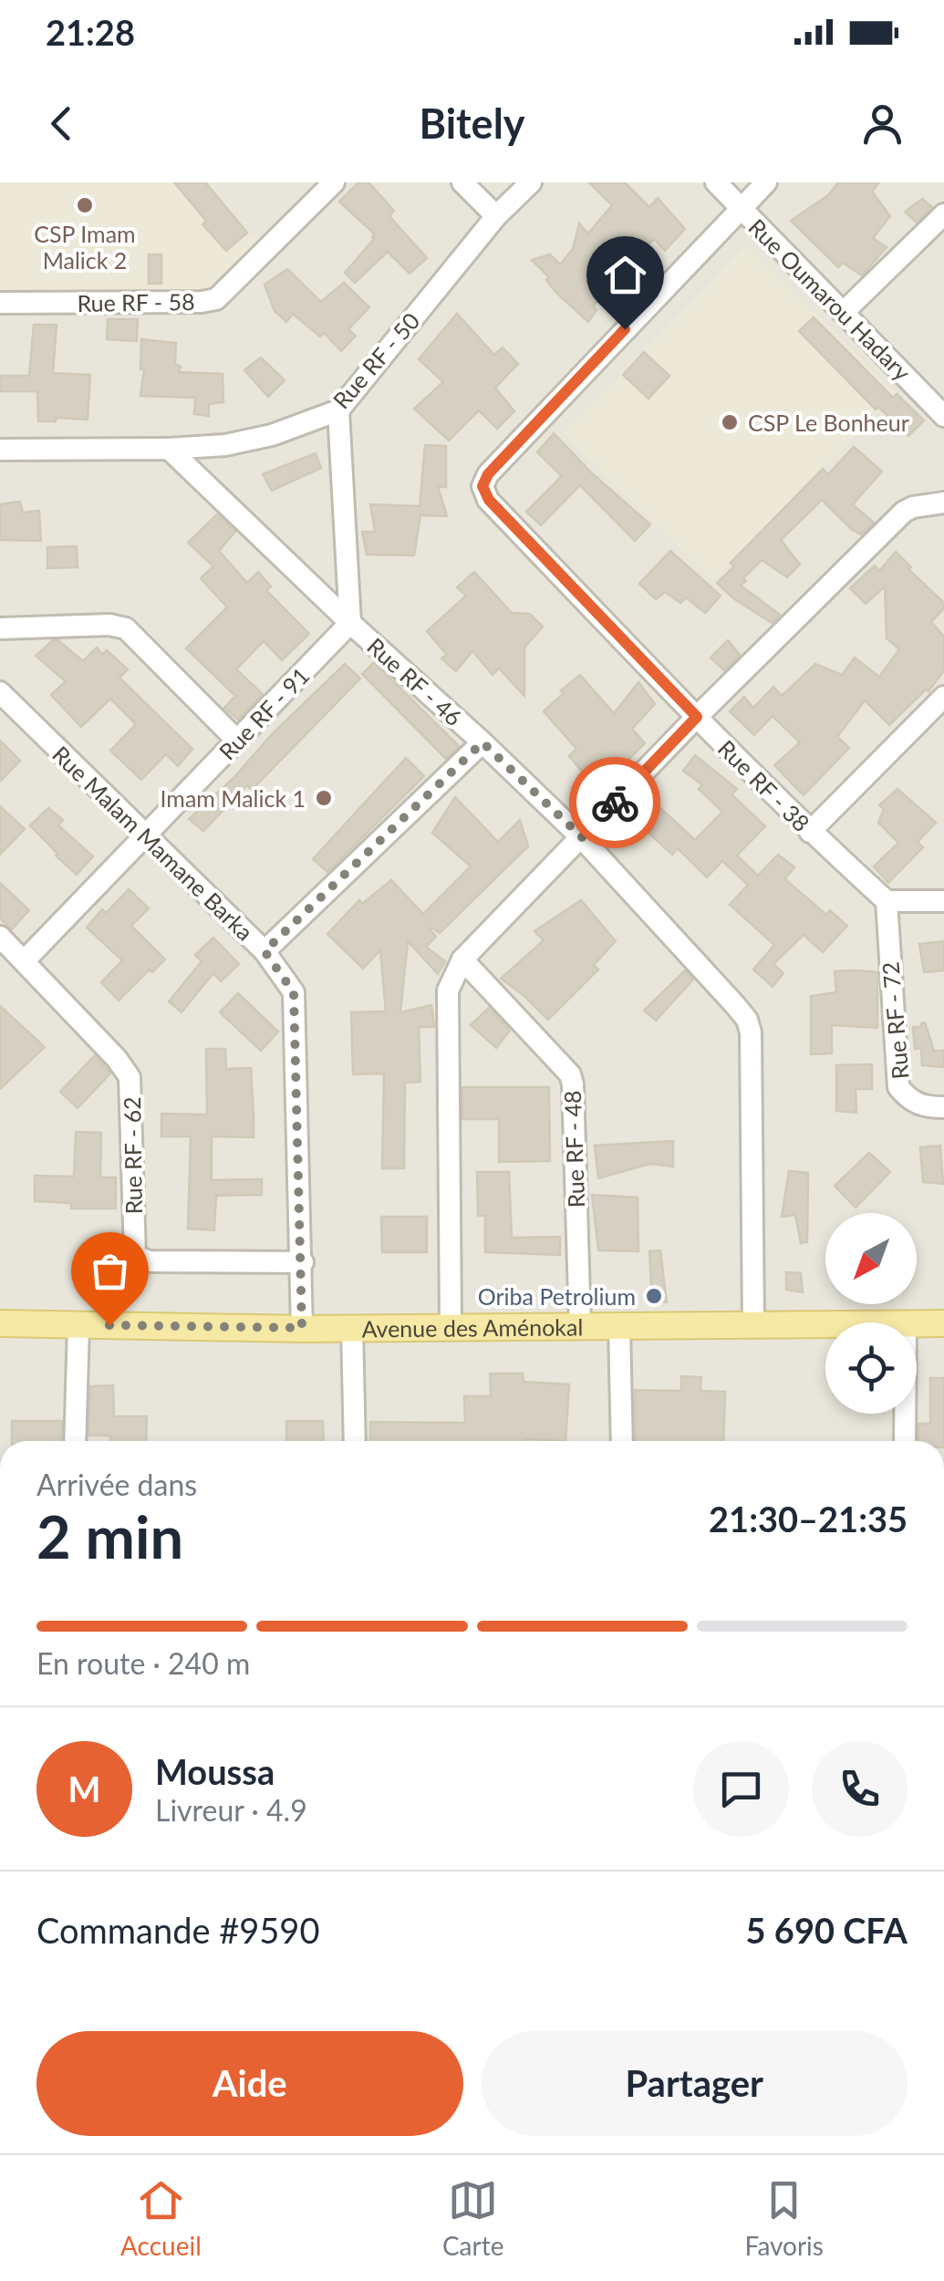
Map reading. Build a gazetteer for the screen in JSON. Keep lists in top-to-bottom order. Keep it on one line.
{"streets":{"main road":["Avenue des Aménokal"],"street":["Rue Oumarou Hadary","Rue RF - 58","Rue RF - 50","Rue RF - 46","Rue RF - 91","Rue RF - 38","Rue Malam Mamane Barka","Rue RF - 72","Rue RF - 48","Rue RF - 62"]},"crossings":[["Rue Oumarou Hadary","Rue RF - 38"],["Rue RF - 50","Rue RF - 46"],["Rue RF - 46","Rue RF - 91"],["Rue RF - 46","Avenue des Aménokal"],["Rue RF - 91","Rue Malam Mamane Barka"],["Rue RF - 91","Rue RF - 62"],["Rue RF - 38","Rue RF - 72"],["Rue Malam Mamane Barka","Rue RF - 62"],["Rue Malam Mamane Barka","Avenue des Aménokal"],["Rue RF - 48","Avenue des Aménokal"]],"places":["CSP Imam Malick 2","CSP Le Bonheur","Imam Malick 1","Oriba Petrolium"],"north":"bottom left","page":{"status":"21:28","header":"Bitely","heading":["2 min","Arrivée dans","21:30–21:35"],"panel":["Moussa","Livreur · 4.9","Commande #9590","5 690 CFA"],"bar":"En route · 240 m","round":"M","buttons":["Aide","Partager"],"tabs":["Accueil","Carte","Favoris"]}}
